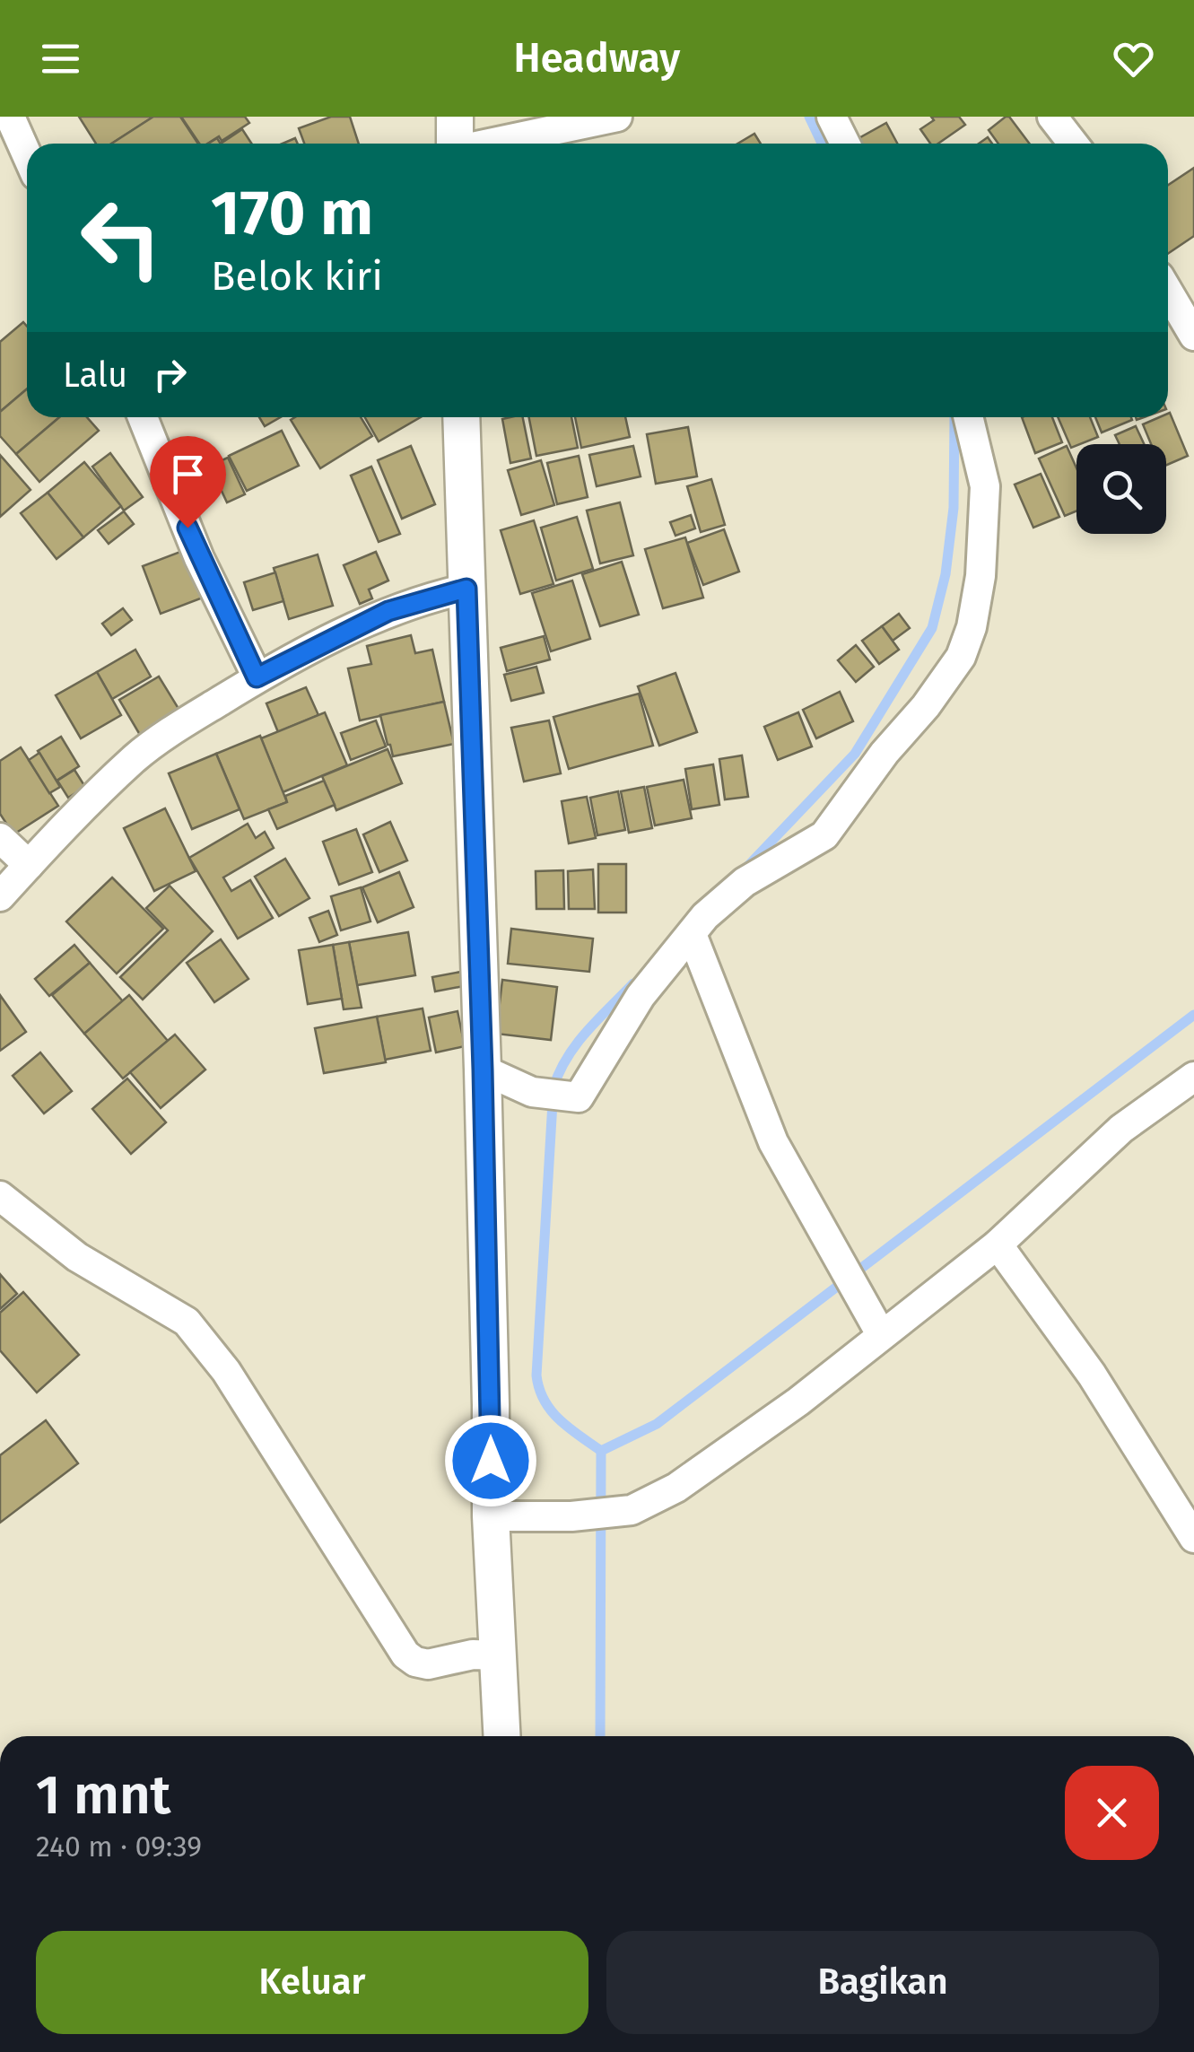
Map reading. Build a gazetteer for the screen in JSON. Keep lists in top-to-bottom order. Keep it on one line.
{"page":{"header":"Headway","turn":["170 m","Belok kiri"],"then":"Lalu","heading":["1 mnt","240 m · 09:39"],"buttons":["Keluar","Bagikan"]}}
